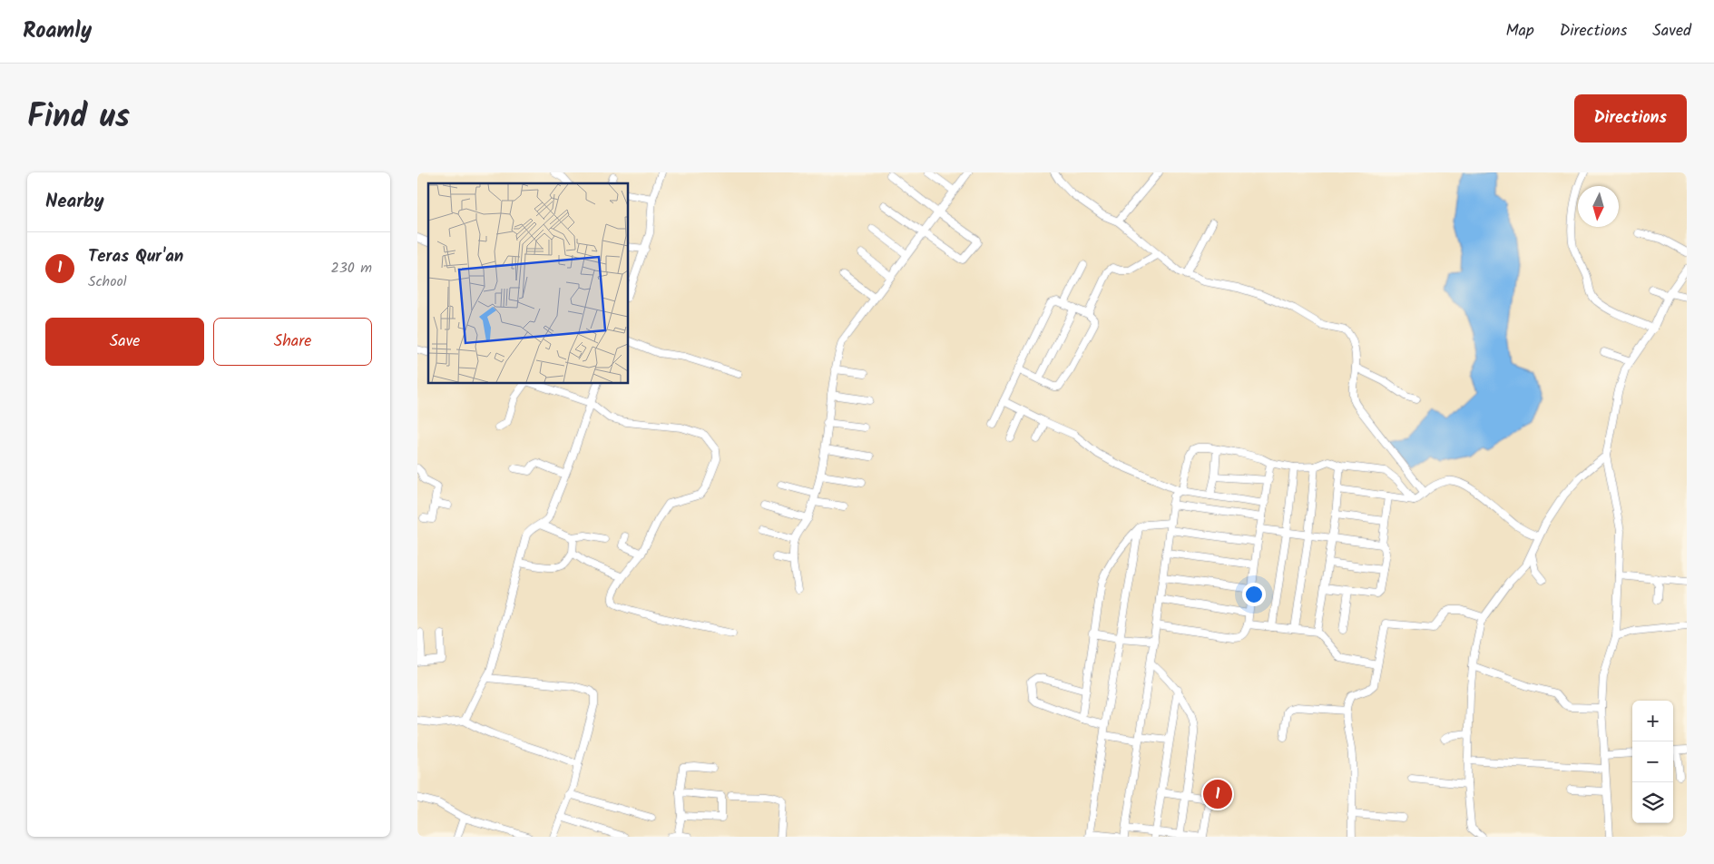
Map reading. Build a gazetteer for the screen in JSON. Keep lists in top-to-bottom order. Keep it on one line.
{"north":"bottom","page":{"header":"Roamly","nav":["Map","Directions","Saved"],"title":"Find us","buttons":["Directions",["Save","Share"]],"heading":"Nearby","list":[{"mark":"1","name":"Teras Qur'an","note":"School","value":"230 m"}],"map_buttons":["+","−"],"pins":"1"}}
